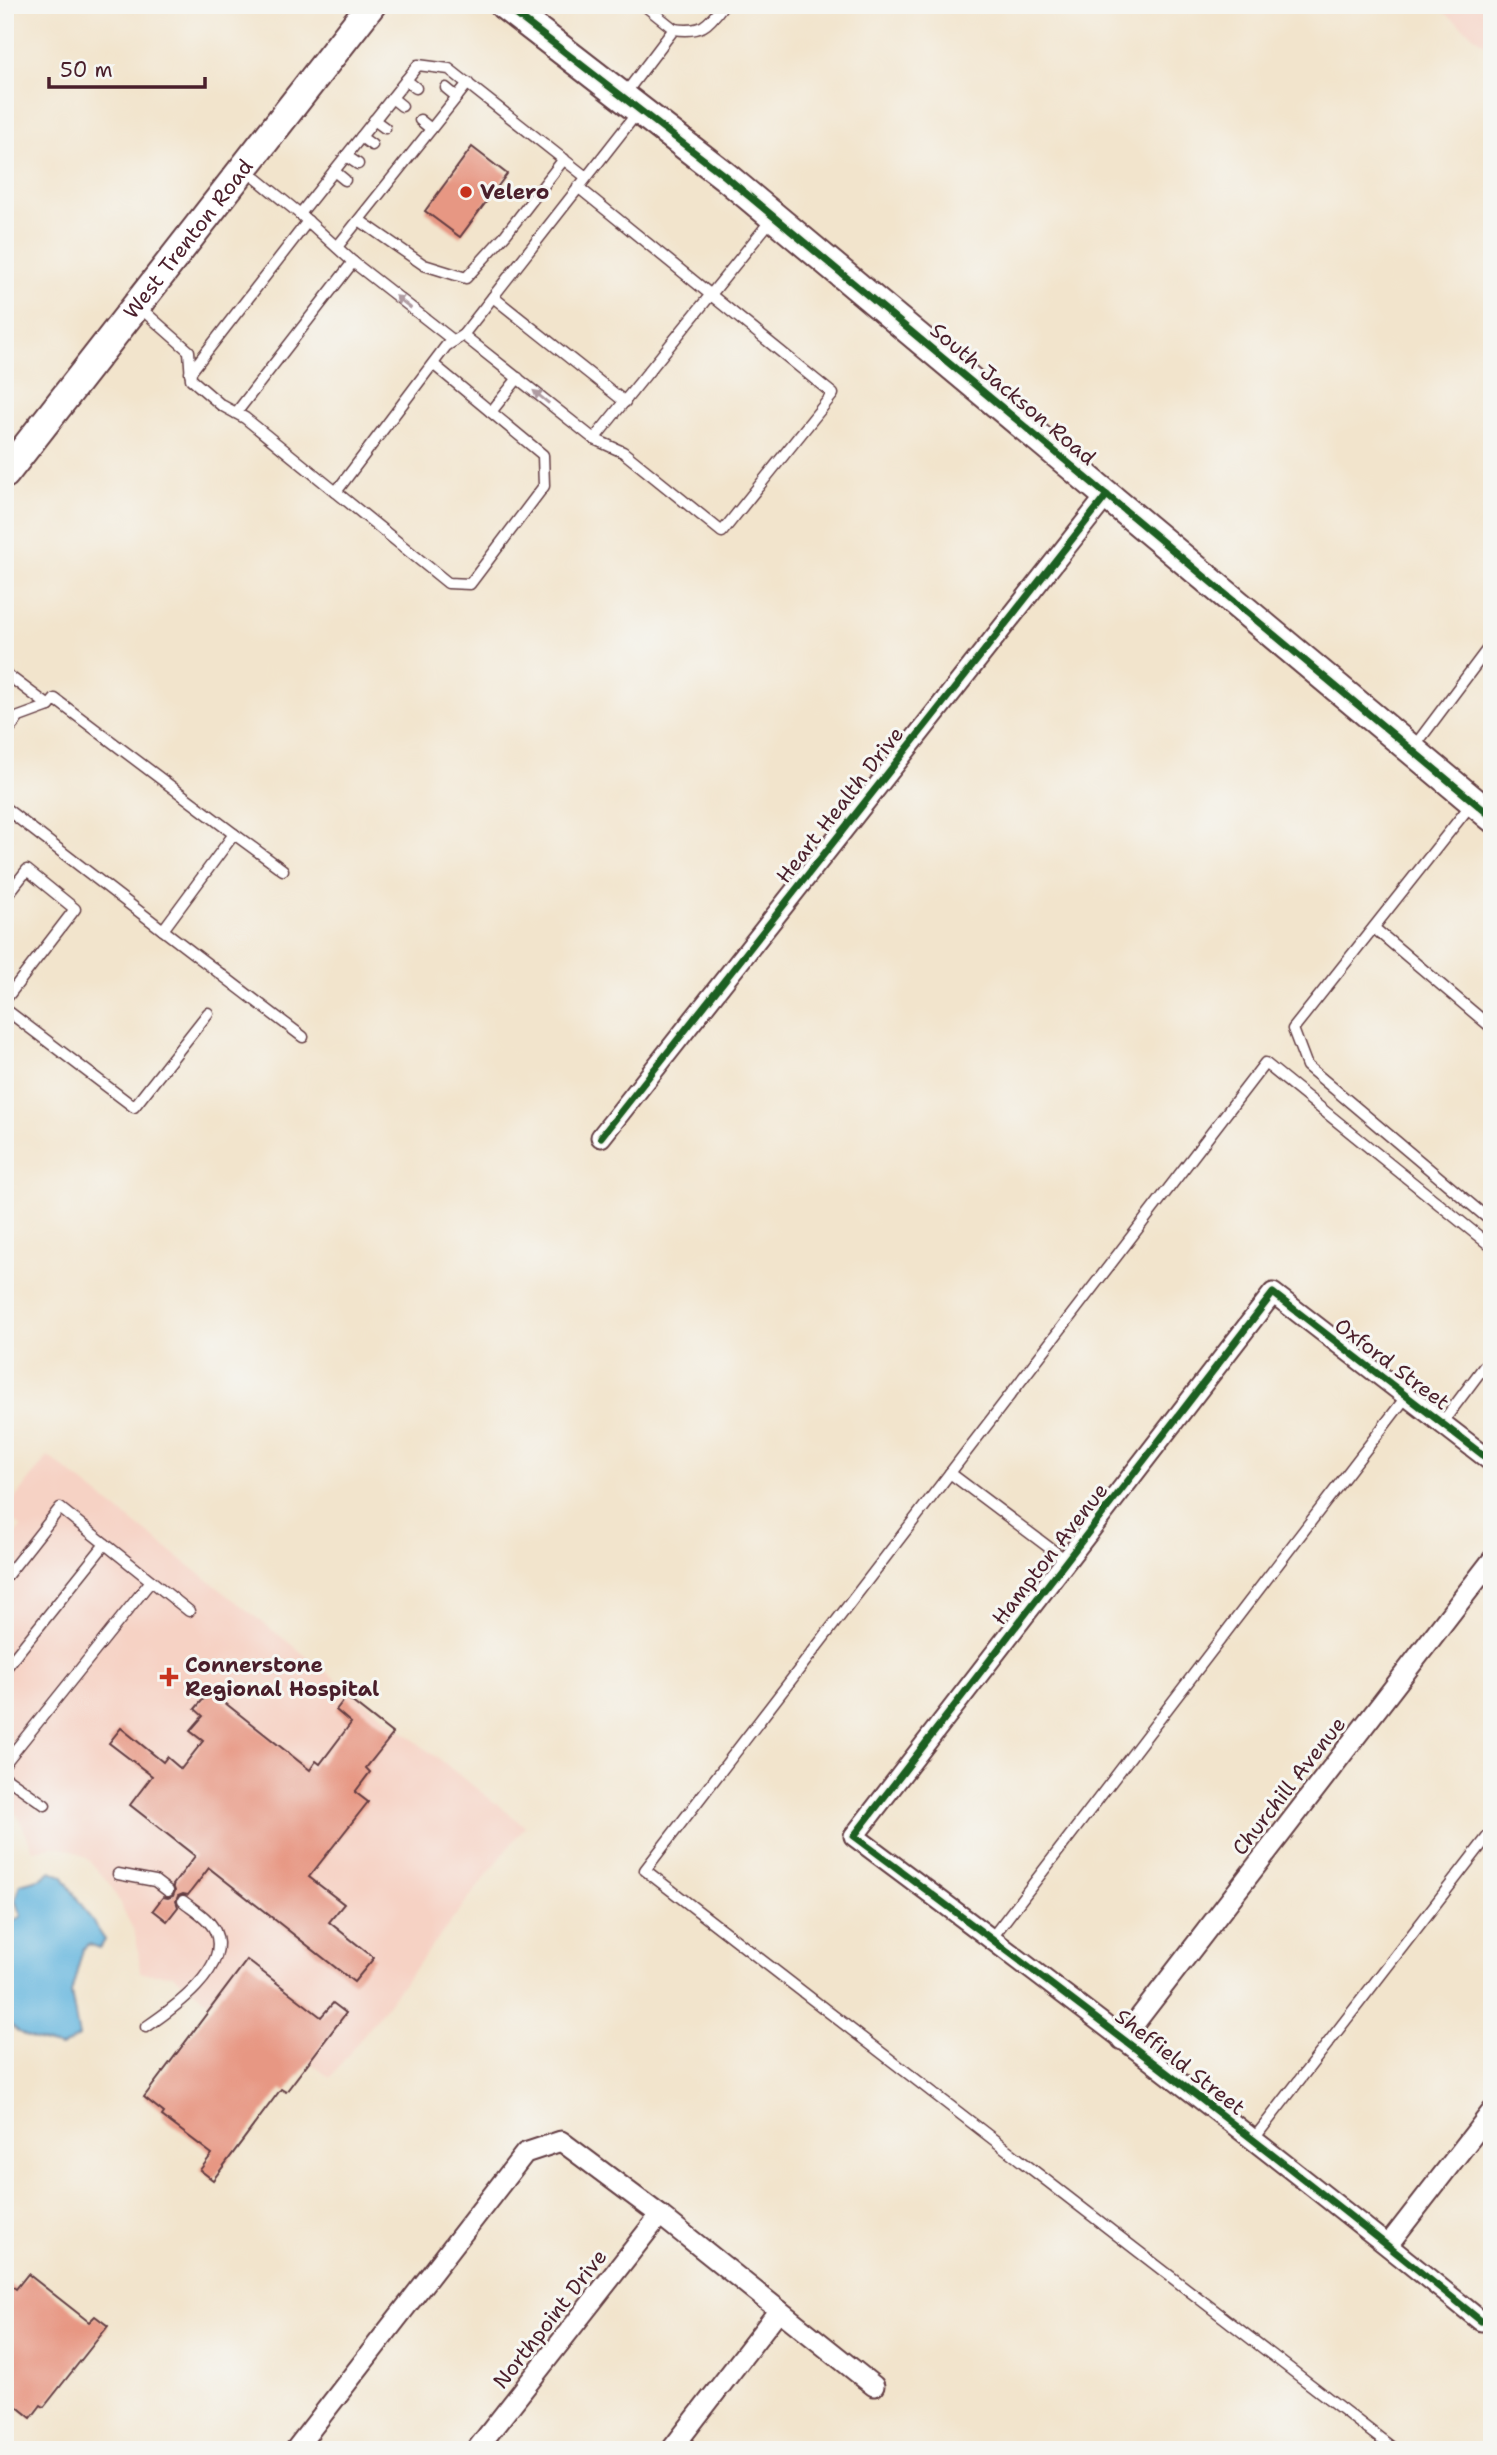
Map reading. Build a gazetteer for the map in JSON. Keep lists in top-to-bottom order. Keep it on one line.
{"streets":{"main road":["West Trenton Road","South Jackson Road"],"street":["Heart Health Drive","Oxford Street","Hampton Avenue","Churchill Avenue","Sheffield Street","Northpoint Drive"]},"crossings":[["South Jackson Road","Heart Health Drive"],["Oxford Street","Hampton Avenue"],["Hampton Avenue","Sheffield Street"],["Churchill Avenue","Sheffield Street"]],"places":{"other":["Velero"],"health":["Connerstone Regional Hospital"]},"scale_bar":"50 m"}
